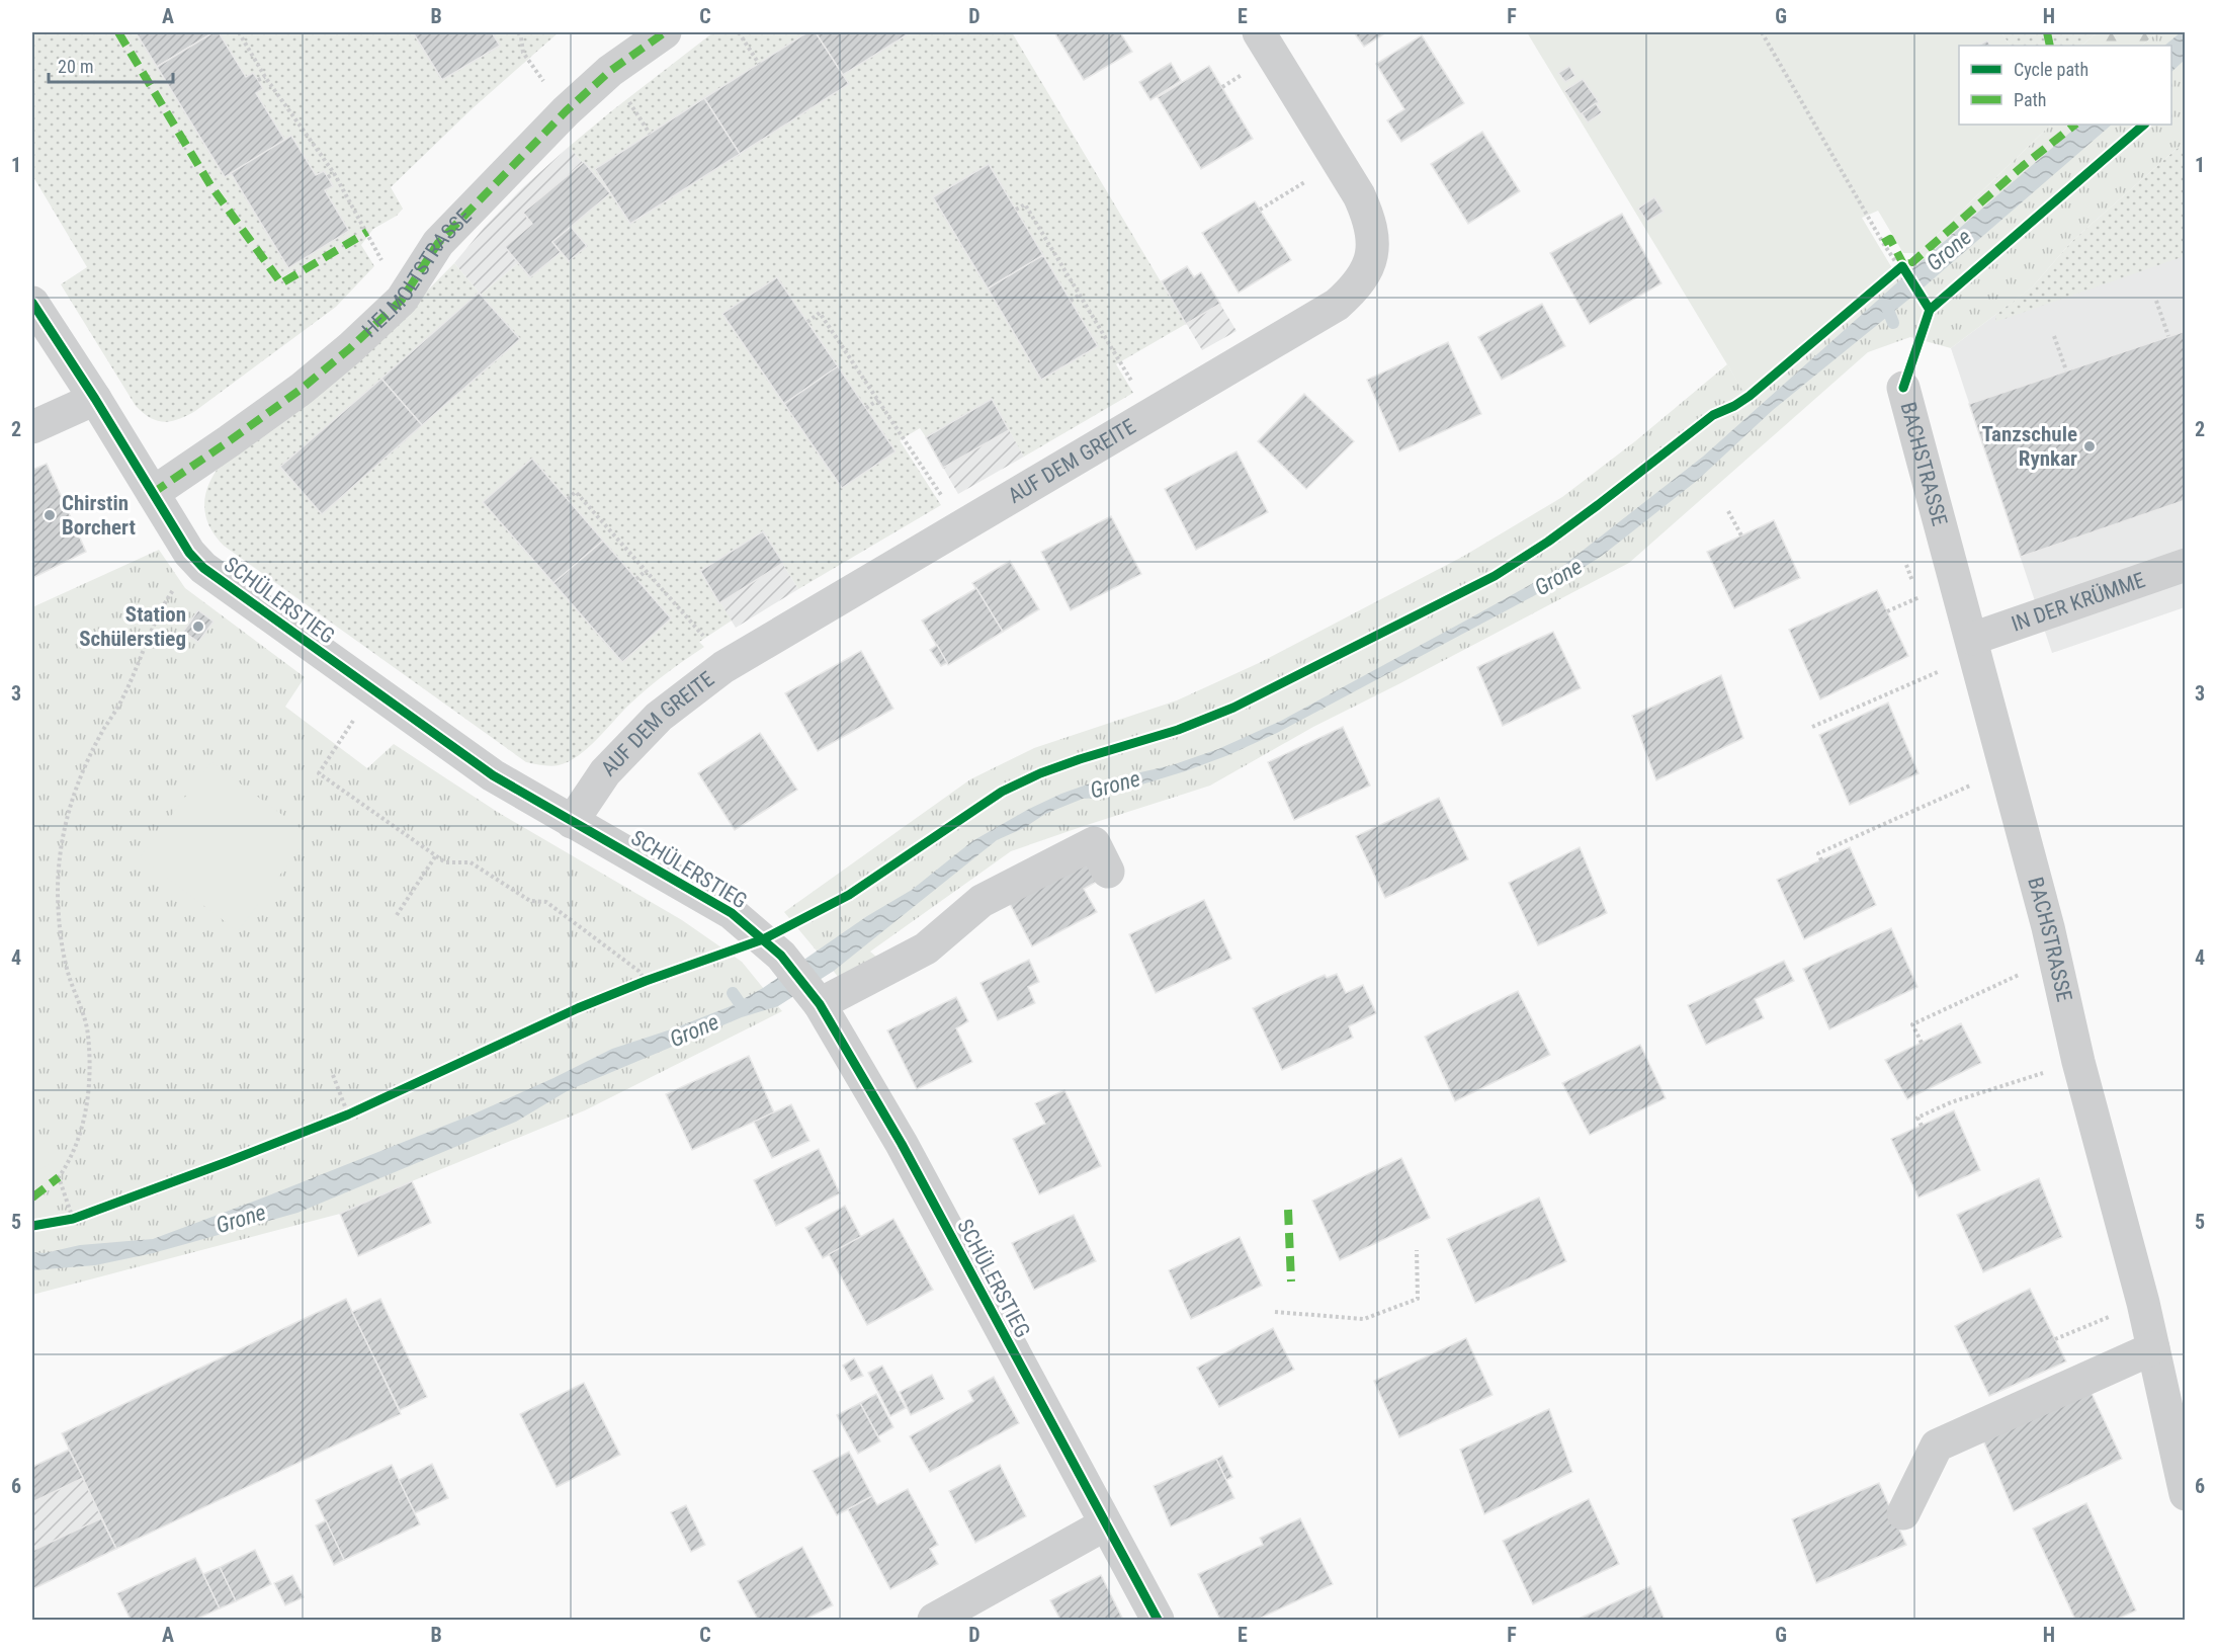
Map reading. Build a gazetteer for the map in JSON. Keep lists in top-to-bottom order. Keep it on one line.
{"streets":{"street":["HELMOLTSTRASSE","AUF DEM GREITE","BACHSTRASSE","SCHÜLERSTIEG","IN DER KRÜMME"]},"crossings":[["HELMOLTSTRASSE","SCHÜLERSTIEG"],["AUF DEM GREITE","SCHÜLERSTIEG"],["BACHSTRASSE","IN DER KRÜMME"]],"water":["Grone"],"places":["Tanzschule Rynkar","Chirstin Borchert","Station Schülerstieg"],"legend":["Cycle path","Path"],"scale_bar":"20 m","grid":{"columns":["A","B","C","D","E","F","G","H"],"rows":["1","2","3","4","5","6"]}}
